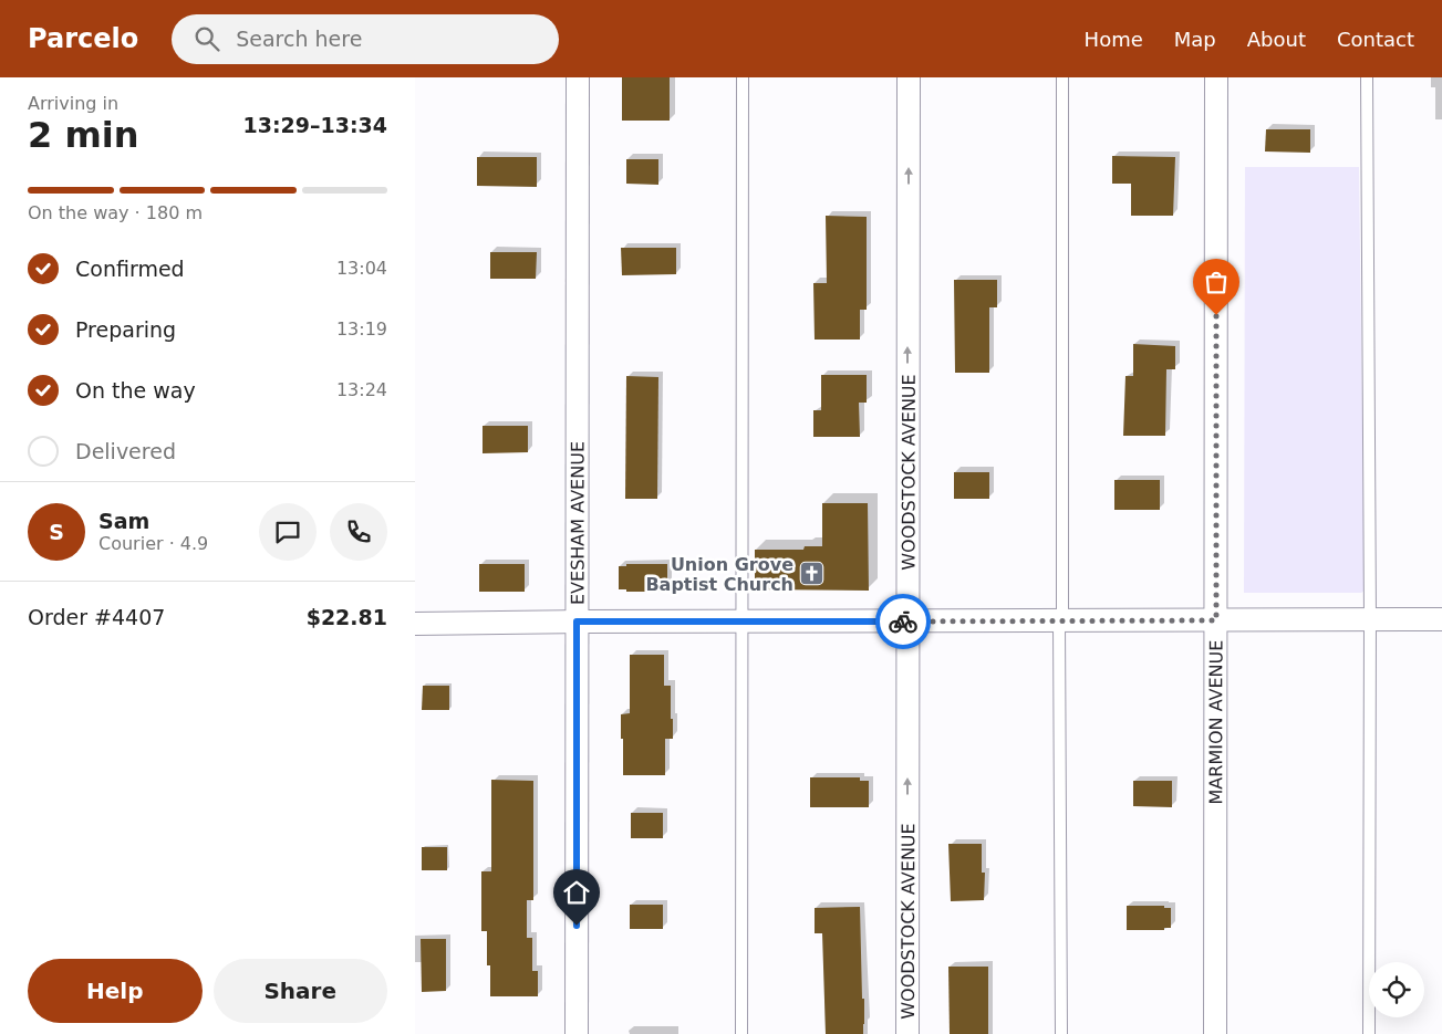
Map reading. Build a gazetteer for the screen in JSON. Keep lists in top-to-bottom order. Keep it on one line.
{"streets":{"street":["WOODSTOCK AVENUE","EVESHAM AVENUE","MARMION AVENUE"]},"one_way":["WOODSTOCK AVENUE"],"places":{"church":["Union Grove Baptist Church"]},"page":{"header":"Parcelo","search":"Search here","nav":["Home","Map","About","Contact"],"heading":["2 min","Arriving in","13:29–13:34"],"panel":["Sam","Courier · 4.9","Order #4407","$22.81"],"bar":"On the way · 180 m","list":[["Confirmed","13:04"],["Preparing","13:19"],["On the way","13:24"],"Delivered"],"round":"S","buttons":["Help","Share"]}}
